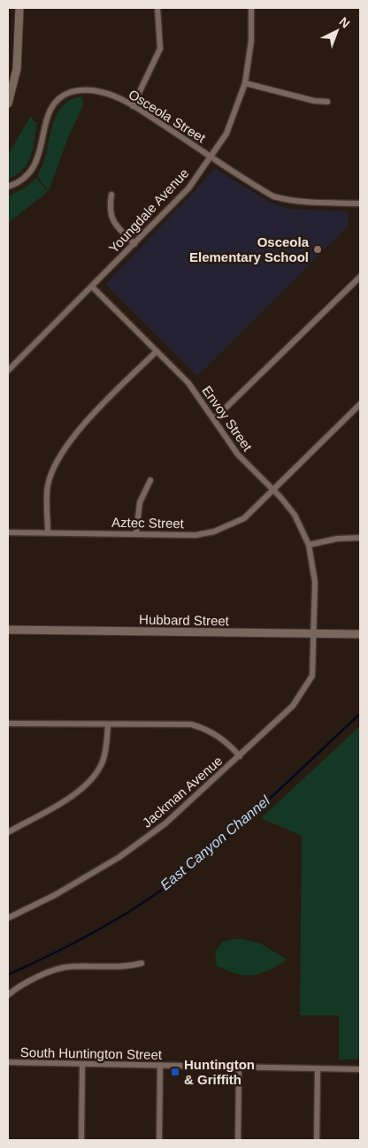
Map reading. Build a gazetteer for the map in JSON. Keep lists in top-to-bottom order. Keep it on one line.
{"streets":{"main road":["Hubbard Street"],"street":["Osceola Street","Youngdale Avenue","Envoy Street","Aztec Street","Jackman Avenue","South Huntington Street"]},"crossings":[["Osceola Street","Youngdale Avenue"],["Youngdale Avenue","Envoy Street"],["Envoy Street","Aztec Street"],["Envoy Street","Hubbard Street"],["Envoy Street","Jackman Avenue"],["Hubbard Street","Jackman Avenue"]],"water":["East Canyon Channel"],"places":{"other":["Osceola Elementary School"],"transit":["Huntington & Griffith"]},"north":"top right"}
